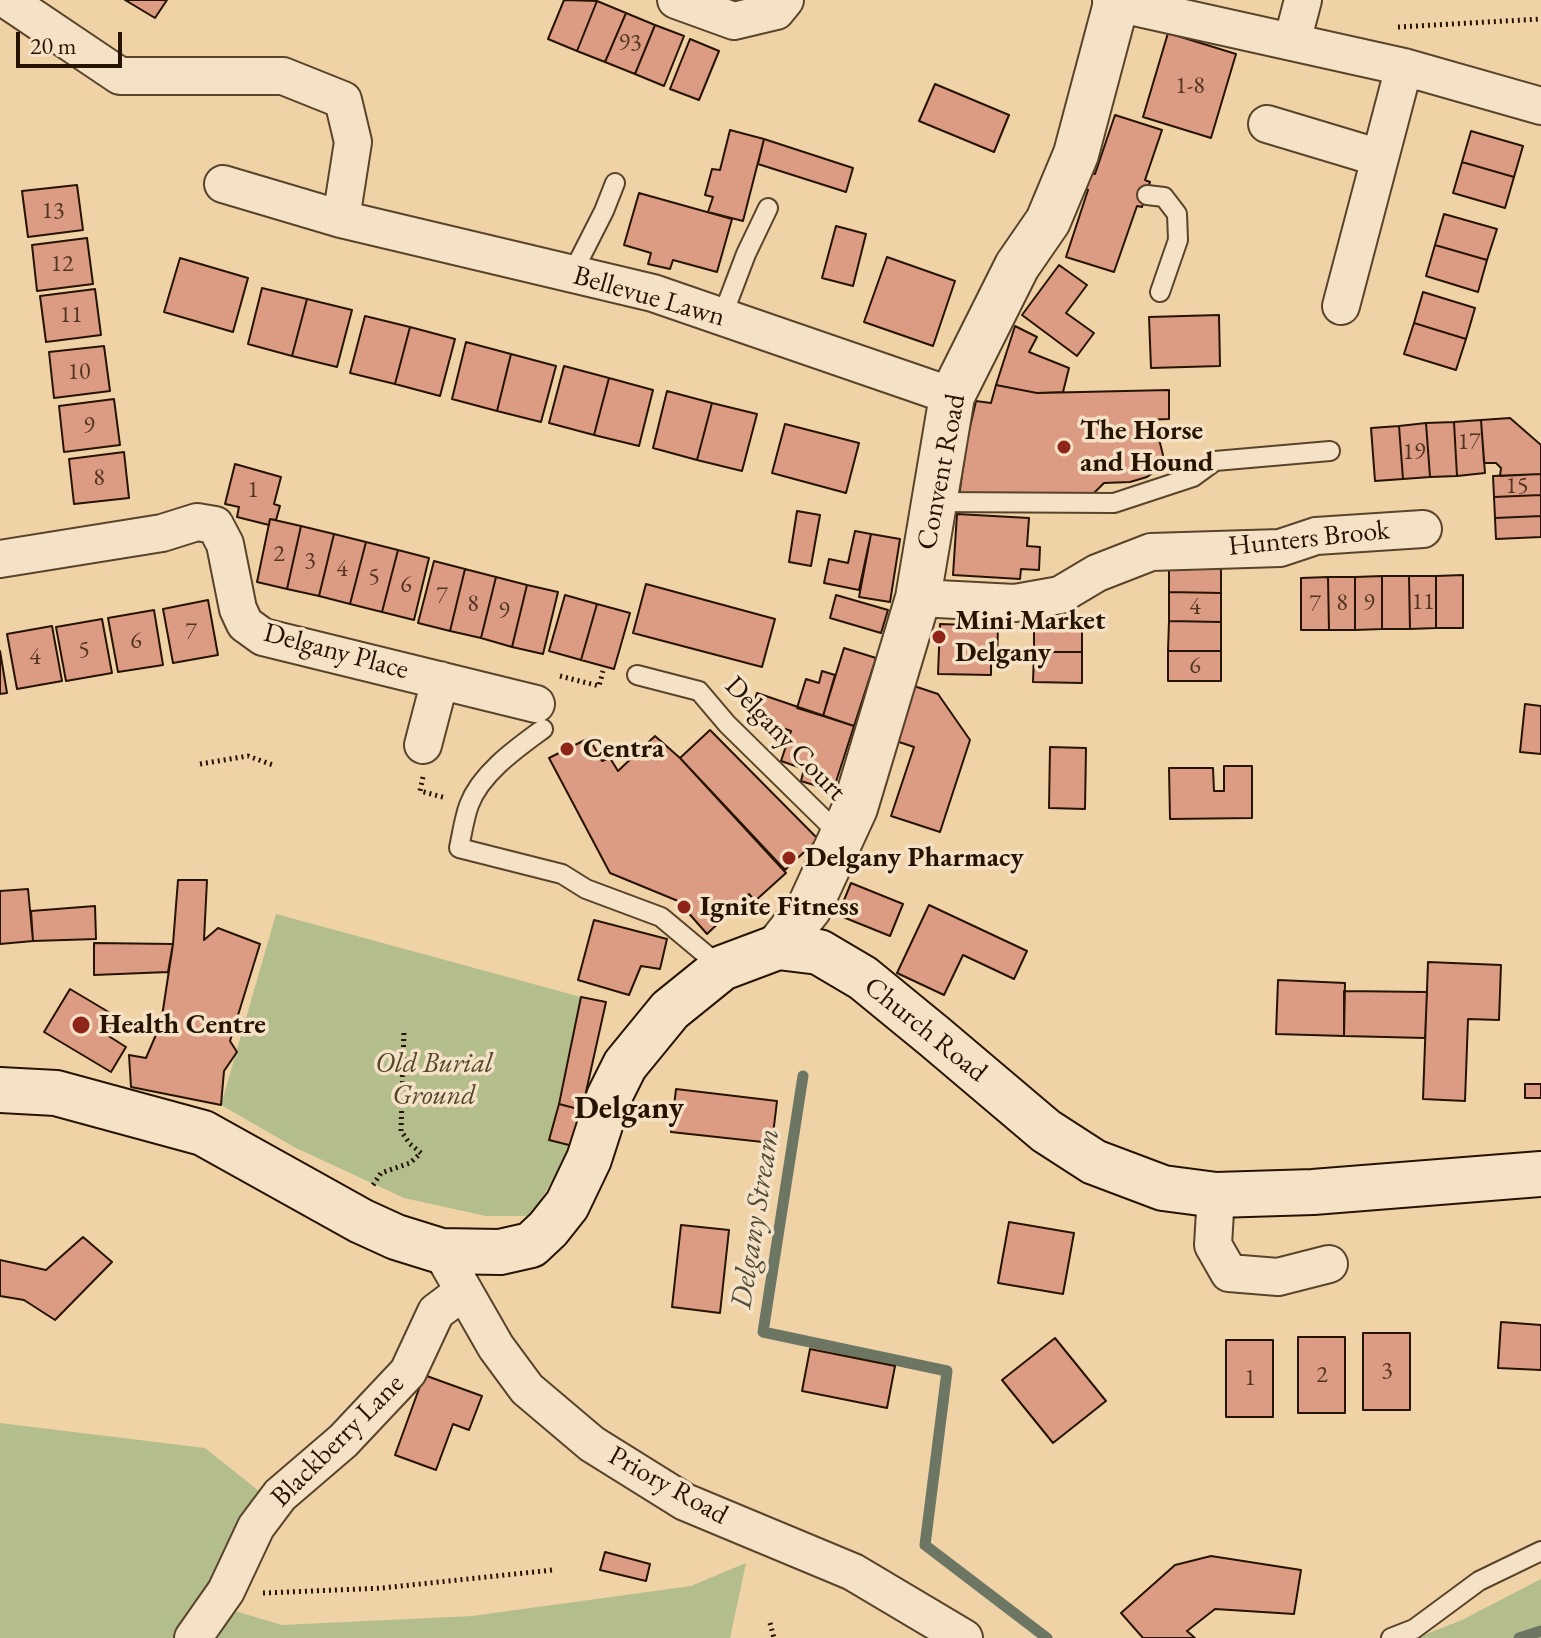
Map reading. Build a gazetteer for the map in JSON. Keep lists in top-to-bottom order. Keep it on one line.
{"streets":{"main road":["Convent Road","Church Road"],"street":["Bellevue Lawn","Hunters Brook","Delgany Place","Blackberry Lane","Priory Road"],"lane":["Delgany Court"]},"crossings":[["Bellevue Lawn","Convent Road"],["Convent Road","Hunters Brook"],["Convent Road","Delgany Court"],["Convent Road","Church Road"],["Church Road","Priory Road"],["Blackberry Lane","Priory Road"]],"districts":["Delgany"],"water":["Delgany Stream"],"parks":["Old Burial Ground"],"places":["The Horse and Hound","Mini Market Delgany","Centra","Delgany Pharmacy","Ignite Fitness","Health Centre"],"house_numbers":["93","1-8","13","12","11","10","9","17","19","8","15","1","2","3","4","5","6","7","11","8","9","8","7","4","9","7","6","5","4","6","3","2","1"],"scale_bar":"20 m"}
